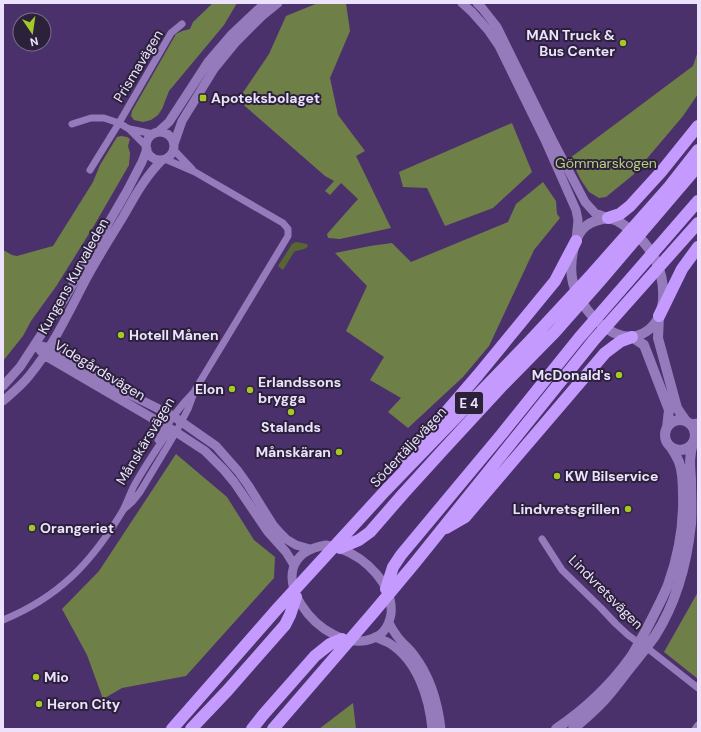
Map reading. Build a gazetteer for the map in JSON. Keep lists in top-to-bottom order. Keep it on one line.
{"streets":{"highway":["E 4","Södertäljevägen"],"street":["Prismavägen","Kungens Kurvaleden","Videgårdsvägen","Månskärsvägen","Lindvretsvägen"]},"crossings":[["Prismavägen","Kungens Kurvaleden"],["Kungens Kurvaleden","Videgårdsvägen"],["Videgårdsvägen","Månskärsvägen"]],"parks":["Gömmarskogen"],"places":{"other":["MAN Truck & Bus Center","Hotell Månen","McDonald's","Elon","Erlandssons brygga","Stalands","Månskäran","KW Bilservice","Lindvretsgrillen","Orangeriet","Mio","Heron City"],"transit":["Apoteksbolaget"]},"north":"bottom"}
